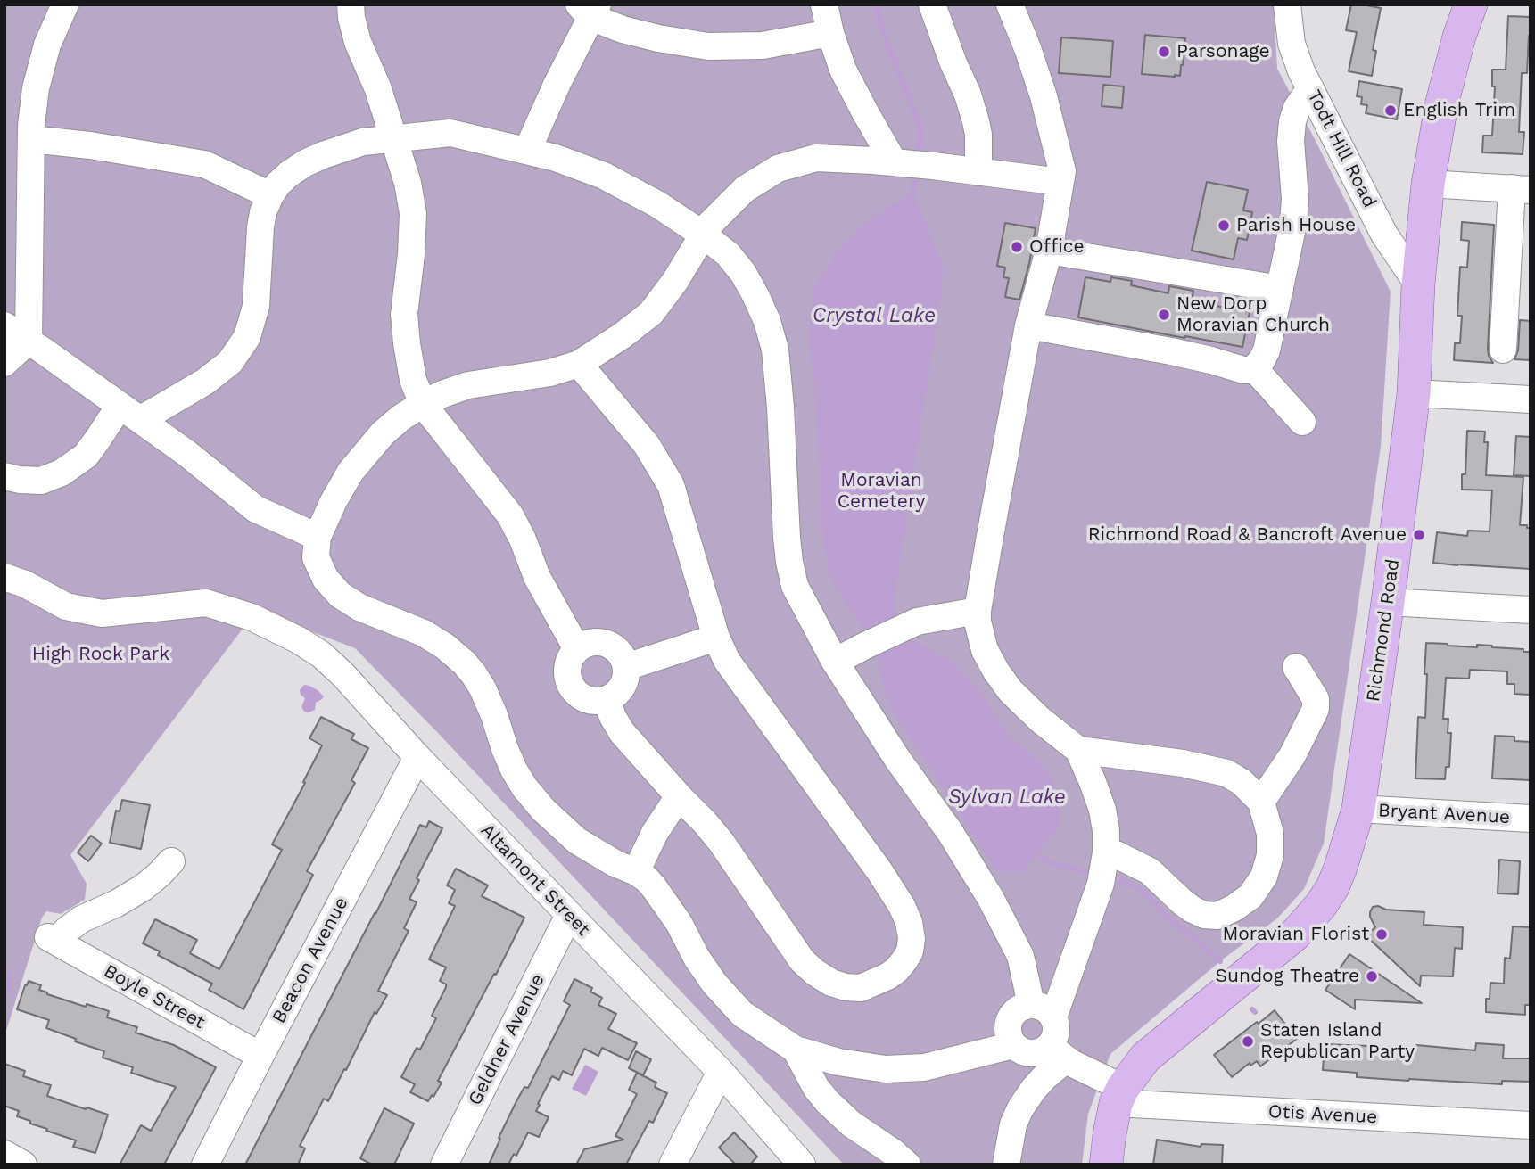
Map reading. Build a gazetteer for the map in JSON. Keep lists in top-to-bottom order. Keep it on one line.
{"streets":{"main road":["Richmond Road"],"street":["Todt Hill Road","Bryant Avenue","Altamont Street","Beacon Avenue","Boyle Street","Geldner Avenue","Otis Avenue"]},"crossings":[["Todt Hill Road","Richmond Road"],["Richmond Road","Bryant Avenue"],["Richmond Road","Otis Avenue"],["Altamont Street","Beacon Avenue"],["Altamont Street","Geldner Avenue"],["Beacon Avenue","Boyle Street"]],"water":["Crystal Lake","Sylvan Lake"],"parks":["Moravian Cemetery","High Rock Park"],"places":["Parsonage","English Trim","Parish House","Office","New Dorp Moravian Church","Richmond Road & Bancroft Avenue","Moravian Florist","Sundog Theatre","Staten Island Republican Party"]}
